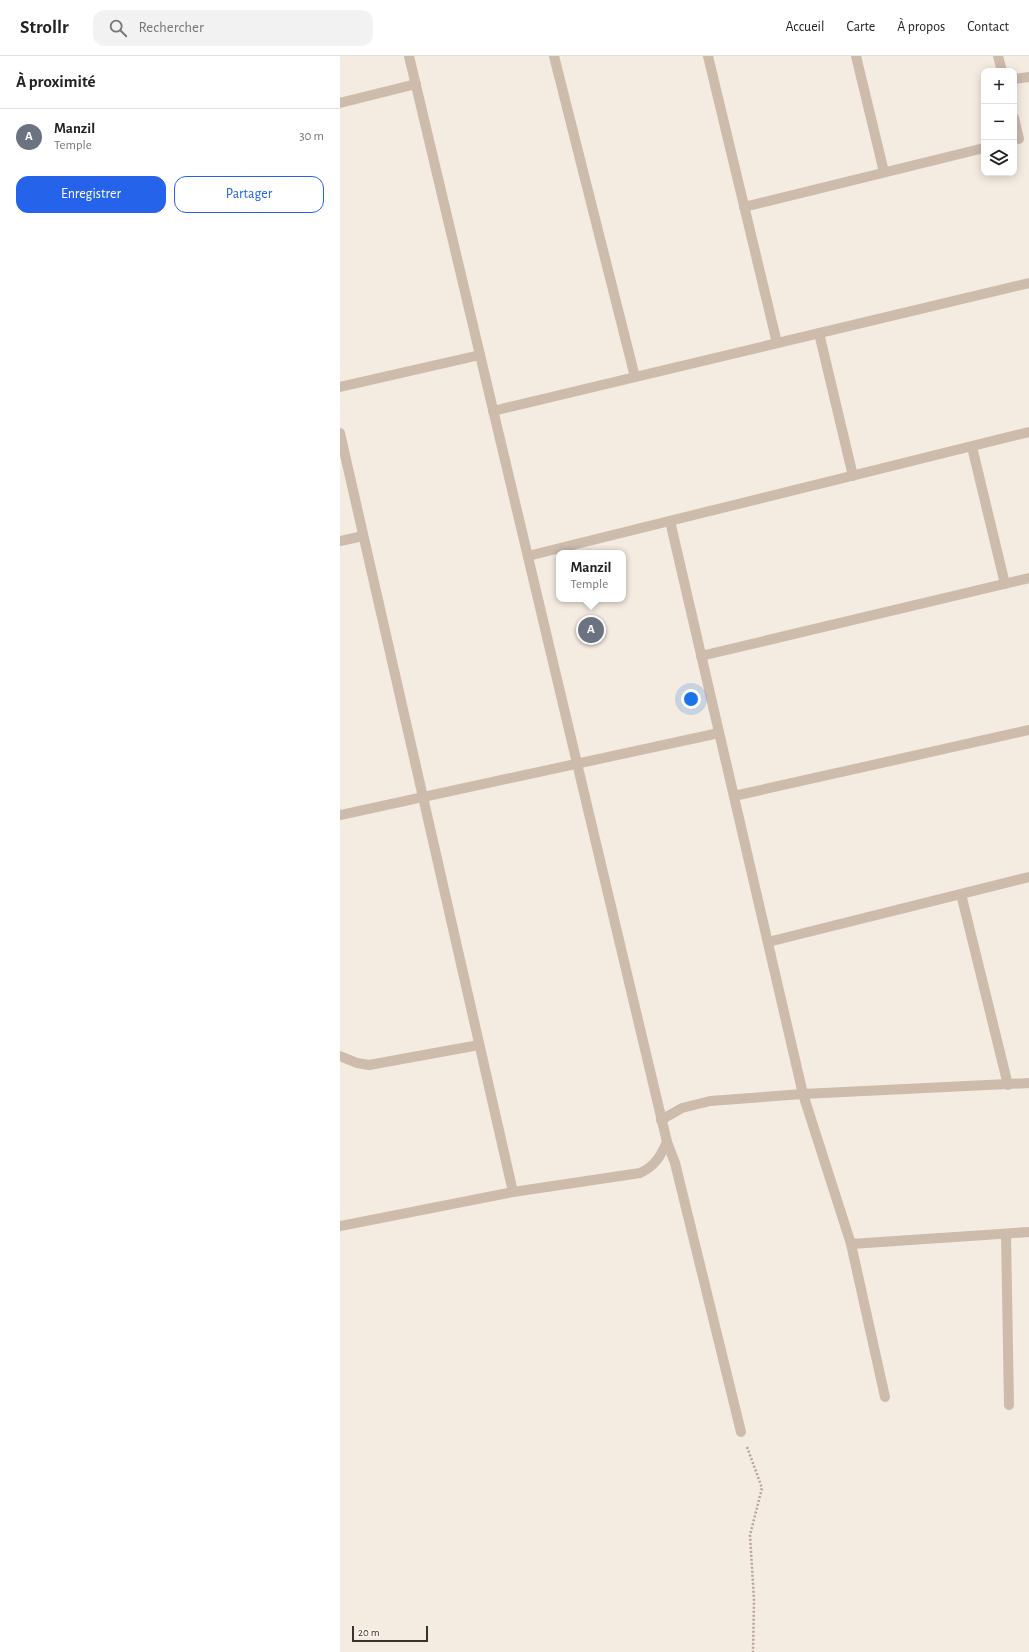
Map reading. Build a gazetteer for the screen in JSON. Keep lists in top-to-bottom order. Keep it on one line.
{"scale_bar":"20 m","page":{"header":"Strollr","search":"Rechercher","nav":["Accueil","Carte","À propos","Contact"],"heading":"À proximité","map_buttons":["+","−"],"list":[{"mark":"A","name":"Manzil","note":"Temple","value":"30 m"}],"buttons":["Enregistrer","Partager"],"popup":["Manzil","Temple"],"pins":"A","scale":"20 m"}}
